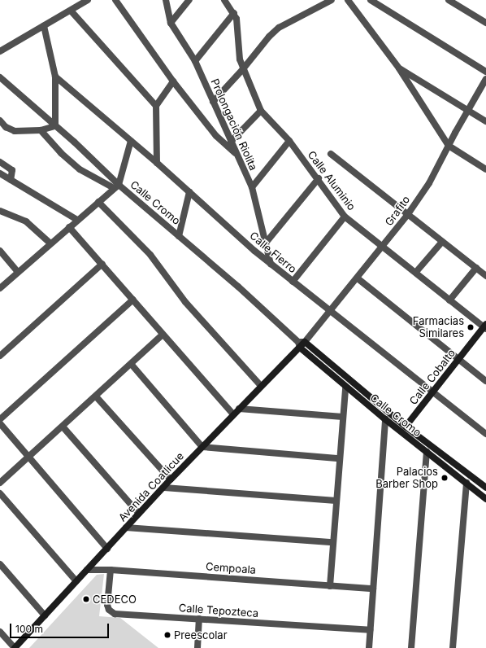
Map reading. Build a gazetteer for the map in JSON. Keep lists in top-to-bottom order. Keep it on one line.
{"streets":{"street":["Prolongación Riolita","Calle Aluminio","Calle Cromo","Grafito","Calle Fierro","Calle Cobalto","Avenida Coatlicue","Cempoala","Calle Tepozteca"]},"crossings":[["Prolongación Riolita","Calle Fierro"],["Calle Aluminio","Grafito"],["Calle Aluminio","Calle Cobalto"],["Calle Cromo","Grafito"],["Calle Cromo","Calle Cobalto"],["Calle Cromo","Avenida Coatlicue"],["Grafito","Calle Fierro"],["Grafito","Avenida Coatlicue"],["Calle Fierro","Calle Cobalto"],["Avenida Coatlicue","Cempoala"],["Cempoala","Calle Tepozteca"]],"places":["Farmacias Similares","Palacios Barber Shop","CEDECO","Preescolar"],"scale_bar":"100 m"}
